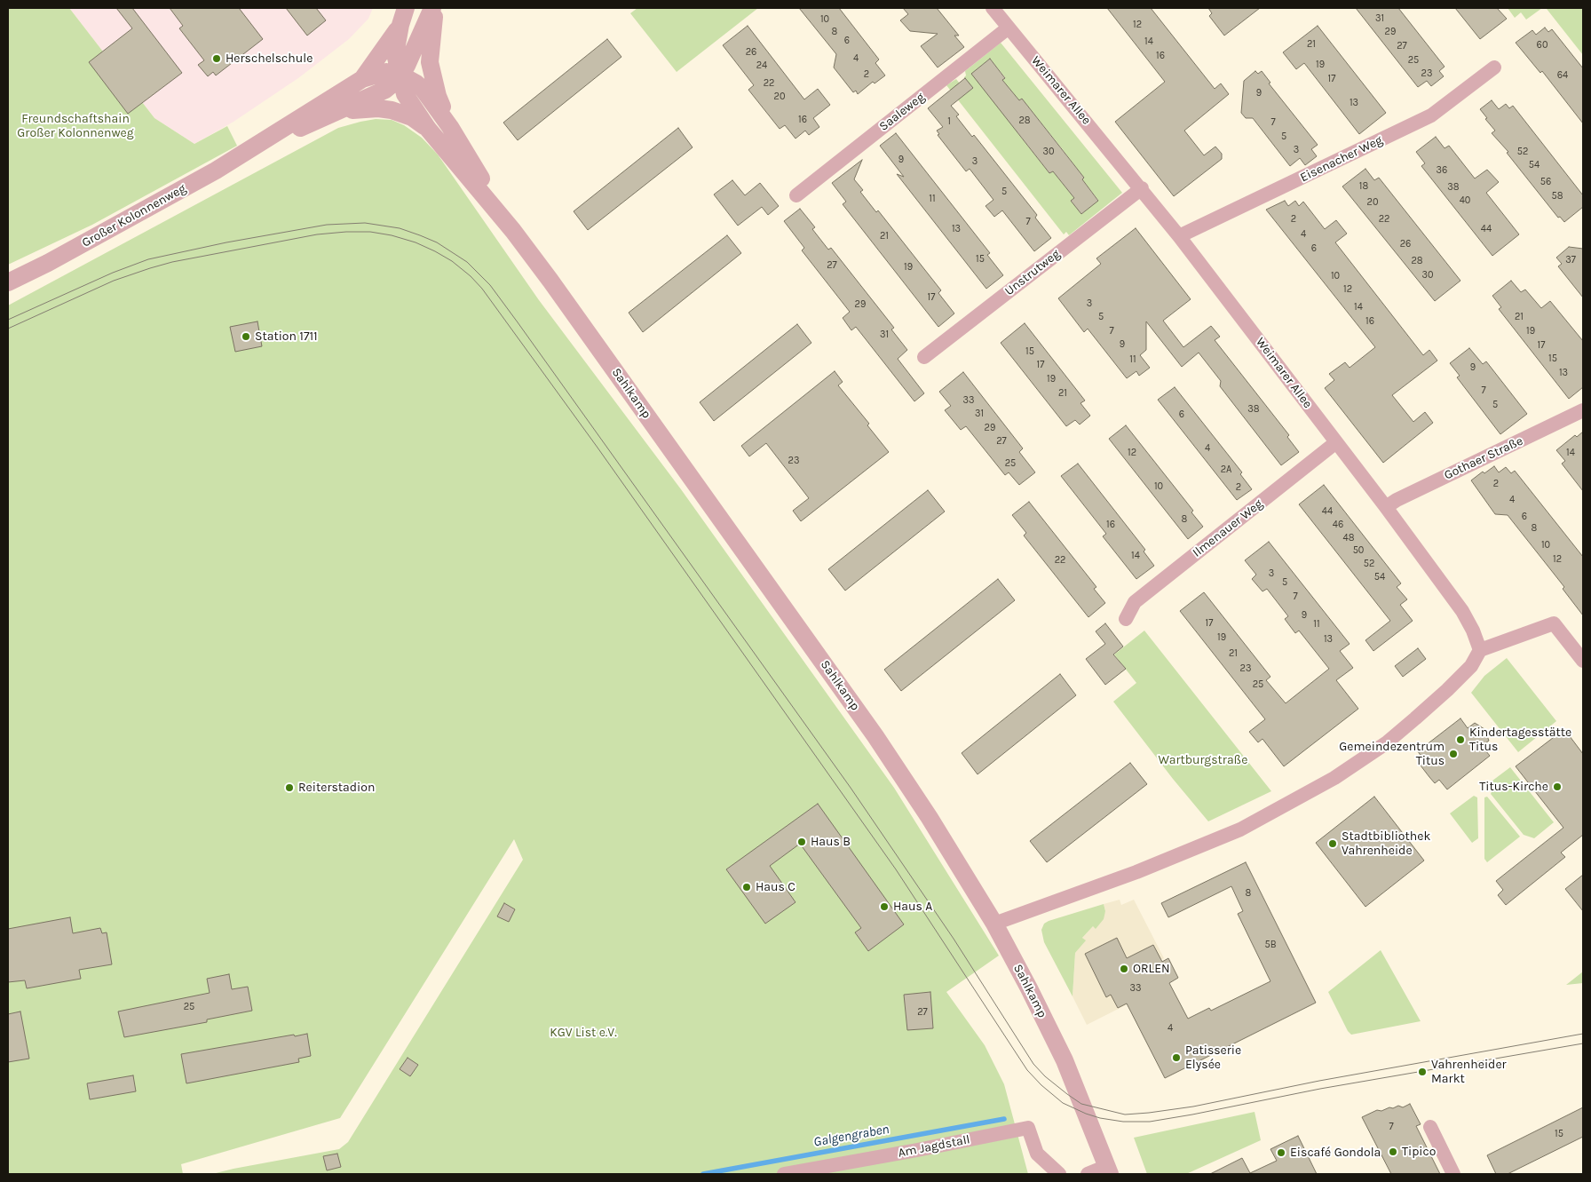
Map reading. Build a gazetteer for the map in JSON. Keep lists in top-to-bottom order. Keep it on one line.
{"streets":{"street":["Weimarer Allee","Saaleweg","Eisenacher Weg","Großer Kolonnenweg","Unstrutweg","Sahlkamp","Gothaer Straße","Ilmenauer Weg","Am Jagdstall"]},"crossings":[["Weimarer Allee","Saaleweg"],["Weimarer Allee","Eisenacher Weg"],["Weimarer Allee","Unstrutweg"],["Weimarer Allee","Gothaer Straße"],["Weimarer Allee","Ilmenauer Weg"],["Großer Kolonnenweg","Sahlkamp"]],"water":["Galgengraben"],"parks":["Freundschaftshain Großer Kolonnenweg","Wartburgstraße","KGV List e.V."],"places":["Herschelschule","Station 1711","Kindertagesstätte Titus","Gemeindezentrum Titus","Titus-Kirche","Reiterstadion","Haus B","Stadtbibliothek Vahrenheide","Haus C","Haus A","ORLEN","Patisserie Elysée","Vahrenheider Markt","Tipico","Eiscafé Gondola"],"house_numbers":["31","10","12","8","29","6","14","21","60","27","26","16","4","25","19","24","23","2","64","17","22","9","20","13","16","28","1","7","5","3","30","52","9","3","54","36","56","18","38","5","58","11","40","20","2","22","7","13","44","4","21","26","6","15","37","28","27","19","30","10","12","17","3","29","14","5","21","16","7","19","31","9","17","15","15","11","17","9","13","19","7","21","33","5","38","31","6","29","27","4","12","14","23","25","2A","2","10","2","4","44","6","8","16","46","8","48","10","50","14","12","22","52","3","54","5","7","9","17","11","19","13","21","23","25","8","5B","33","25","27","4","7","15"]}
